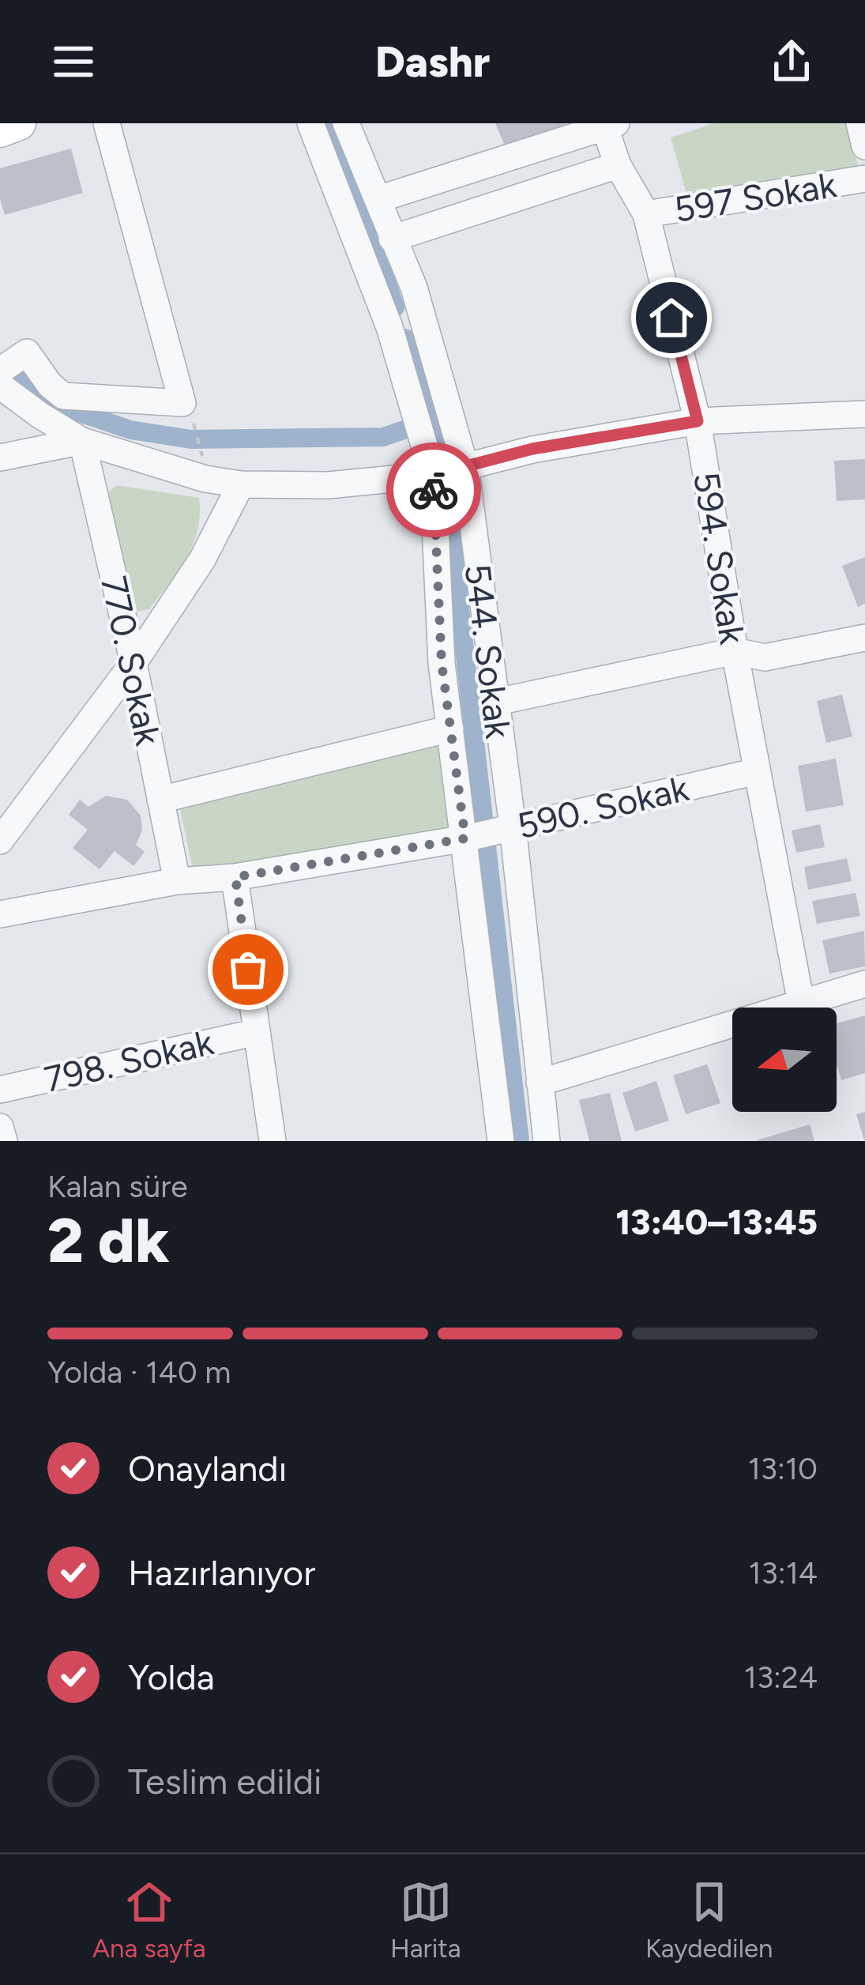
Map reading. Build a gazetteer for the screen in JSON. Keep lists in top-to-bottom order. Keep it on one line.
{"streets":{"street":["597 Sokak","594. Sokak","544. Sokak","770. Sokak","590. Sokak","798. Sokak"]},"crossings":[["597 Sokak","594. Sokak"],["594. Sokak","590. Sokak"],["544. Sokak","590. Sokak"],["770. Sokak","590. Sokak"]],"north":"left","page":{"header":"Dashr","heading":["2 dk","Kalan süre","13:40–13:45"],"bar":"Yolda · 140 m","list":[["Onaylandı","13:10"],["Hazırlanıyor","13:14"],["Yolda","13:24"],"Teslim edildi"],"tabs":["Ana sayfa","Harita","Kaydedilen"]}}
